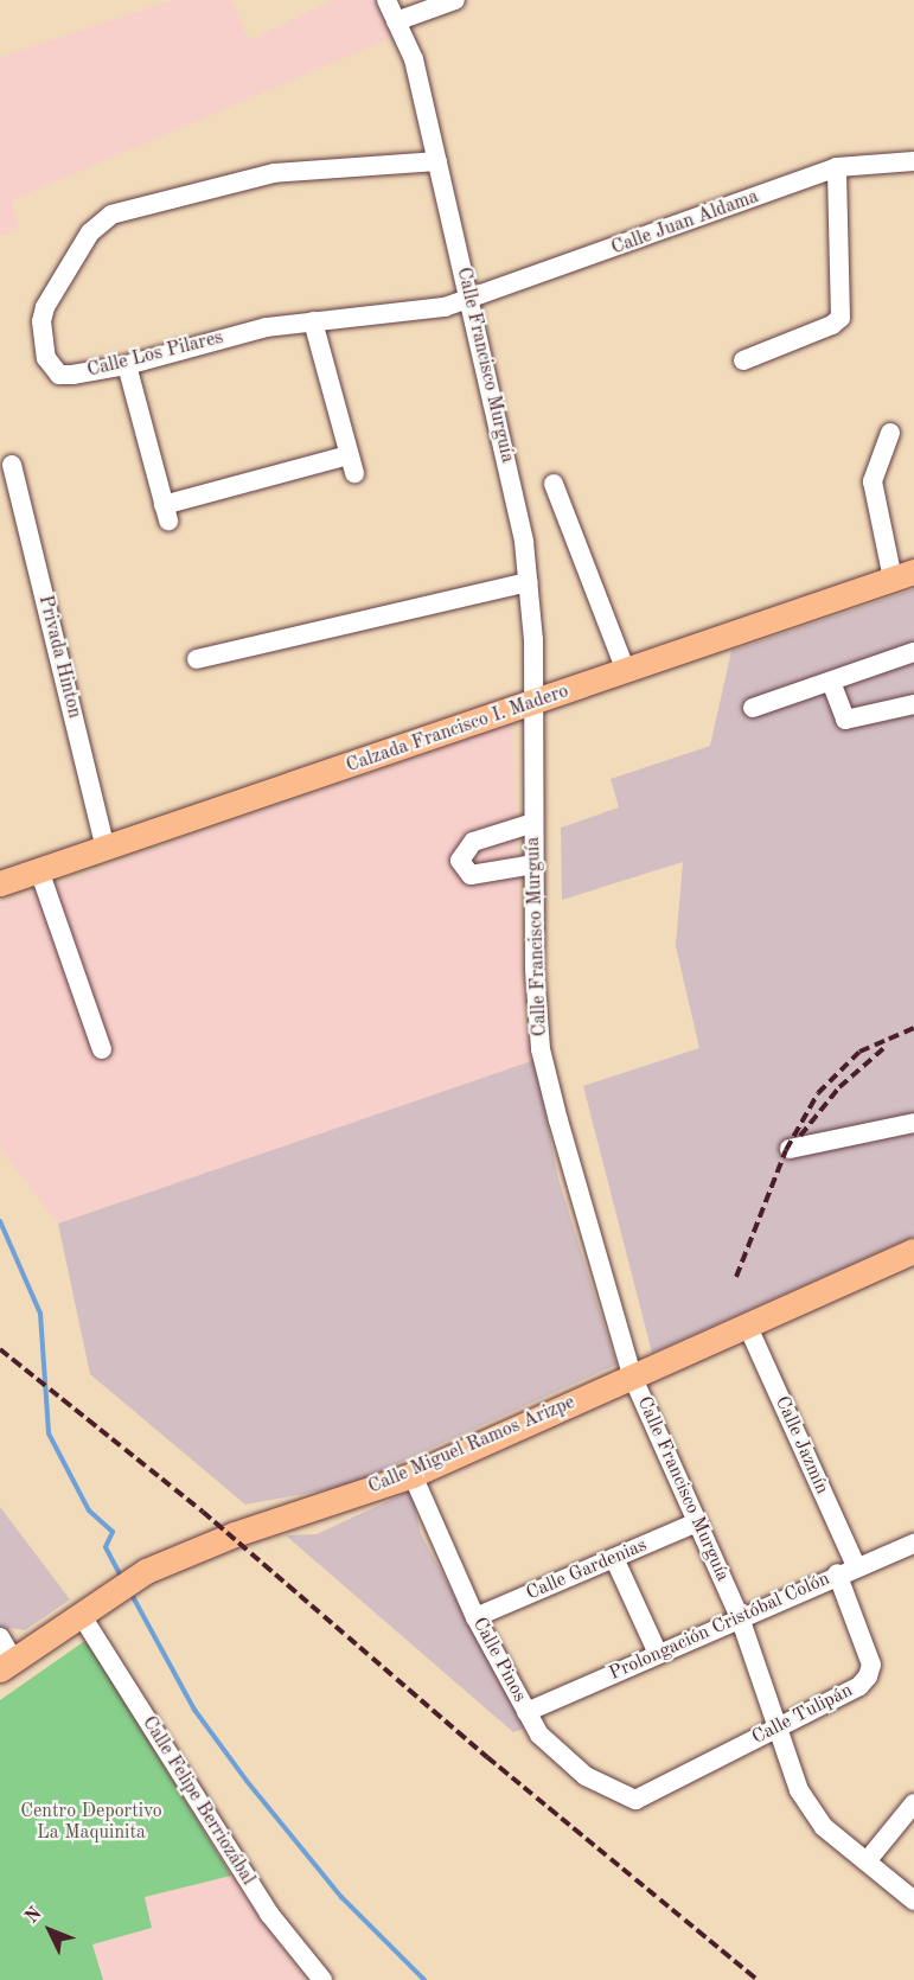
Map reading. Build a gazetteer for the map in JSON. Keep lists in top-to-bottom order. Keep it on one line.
{"streets":{"main road":["Calzada Francisco I. Madero","Calle Miguel Ramos Arizpe"],"street":["Calle Juan Aldama","Calle Los Pilares","Calle Francisco Murguía","Privada Hinton","Calle Jazmín","Calle Gardenias","Prolongación Cristóbal Colón","Calle Pinos","Calle Tulipán","Calle Felipe Berriozábal"]},"crossings":[["Calle Juan Aldama","Calle Los Pilares"],["Calle Juan Aldama","Calle Francisco Murguía"],["Calle Los Pilares","Calle Francisco Murguía"],["Calle Francisco Murguía","Calzada Francisco I. Madero"],["Calle Francisco Murguía","Calle Miguel Ramos Arizpe"],["Calle Francisco Murguía","Calle Gardenias"],["Calle Francisco Murguía","Prolongación Cristóbal Colón"],["Calle Francisco Murguía","Calle Tulipán"],["Privada Hinton","Calzada Francisco I. Madero"],["Calle Miguel Ramos Arizpe","Calle Jazmín"],["Calle Miguel Ramos Arizpe","Calle Pinos"],["Calle Miguel Ramos Arizpe","Calle Felipe Berriozábal"],["Calle Jazmín","Prolongación Cristóbal Colón"],["Calle Gardenias","Calle Pinos"],["Prolongación Cristóbal Colón","Calle Pinos"],["Prolongación Cristóbal Colón","Calle Tulipán"],["Calle Pinos","Calle Tulipán"]],"parks":["Centro Deportivo La Maquinita"],"north":"top left"}
